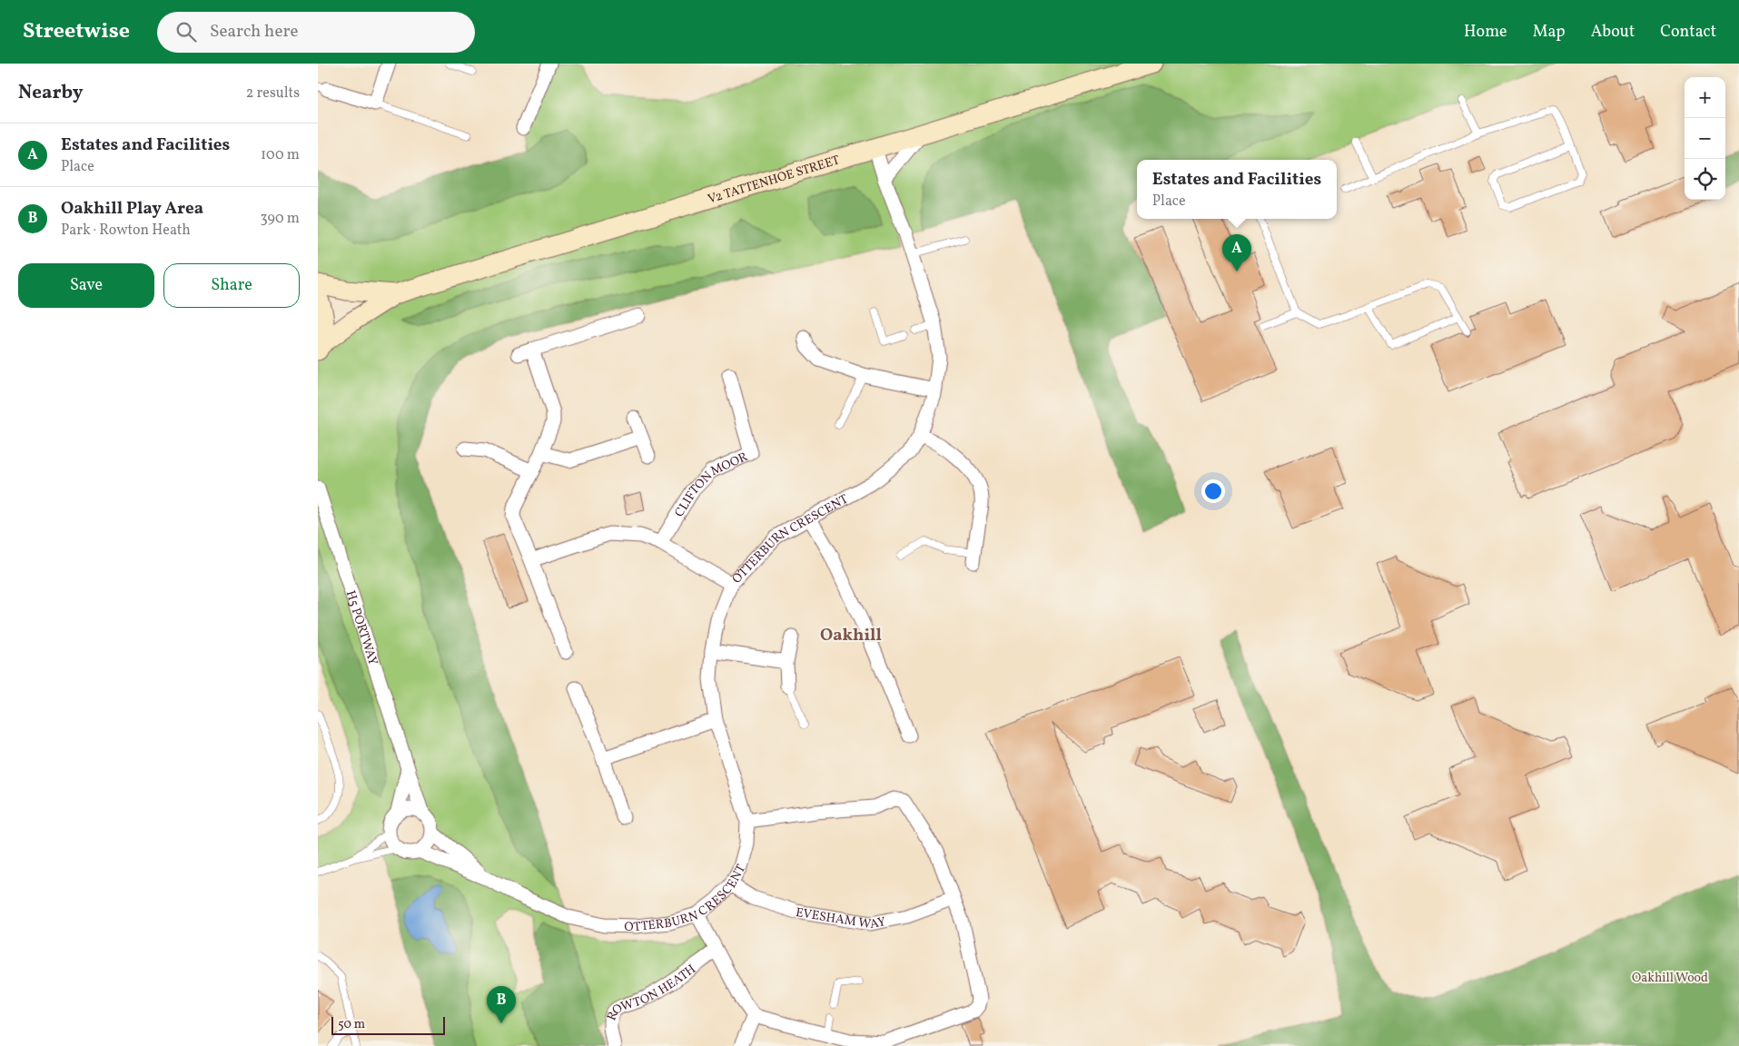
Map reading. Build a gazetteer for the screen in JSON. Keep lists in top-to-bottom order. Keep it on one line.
{"streets":{"street":["V2 TATTENHOE STREET","CLIFTON MOOR","OTTERBURN CRESCENT","H5 PORTWAY","EVESHAM WAY","ROWTON HEATH"]},"crossings":[["V2 TATTENHOE STREET","OTTERBURN CRESCENT"],["OTTERBURN CRESCENT","H5 PORTWAY"],["OTTERBURN CRESCENT","EVESHAM WAY"]],"districts":["Oakhill"],"parks":["Oakhill Wood"],"scale_bar":"50 m","page":{"header":"Streetwise","search":"Search here","nav":["Home","Map","About","Contact"],"heading":["Nearby","2 results"],"map_buttons":["+","−"],"list":[{"mark":"A","name":"Estates and Facilities","note":"Place","value":"100 m"},{"mark":"B","name":"Oakhill Play Area","note":"Park · Rowton Heath","value":"390 m"}],"popup":["Estates and Facilities","Place"],"pins":["A","B"],"buttons":["Save","Share"],"scale":"50 m"}}
